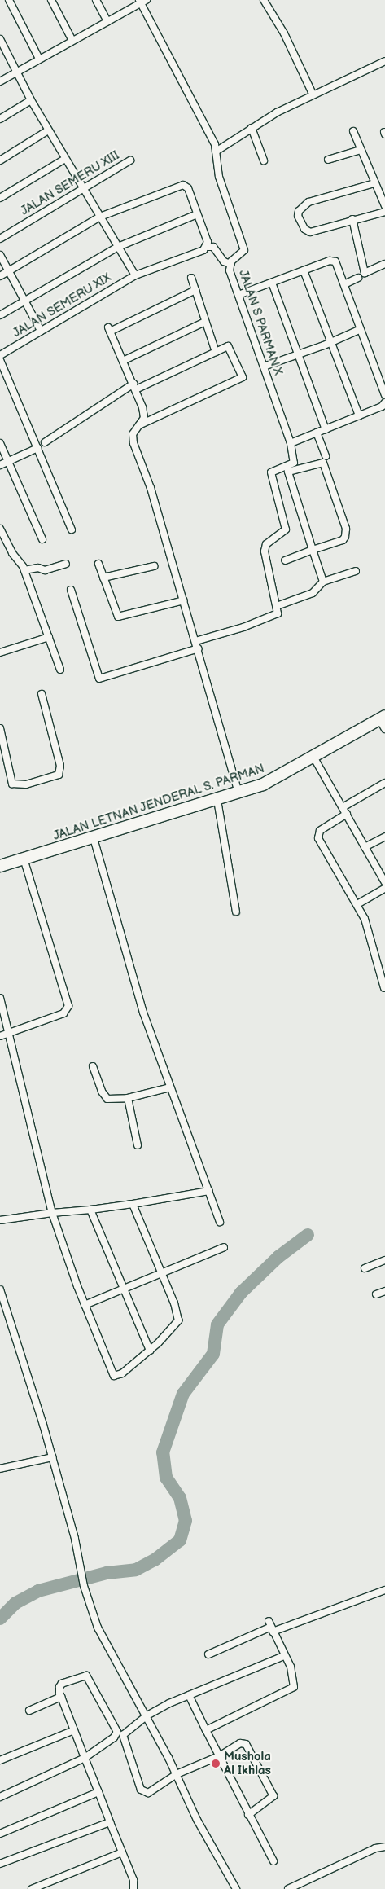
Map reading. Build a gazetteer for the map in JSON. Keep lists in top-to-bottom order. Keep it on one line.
{"streets":{"highway":["JALAN LETNAN JENDERAL S. PARMAN"],"street":["JALAN SEMERU XIII","JALAN SEMERU XIX","JALAN S PARMAN X"]},"places":["Mushola Al Ikhlas"]}
